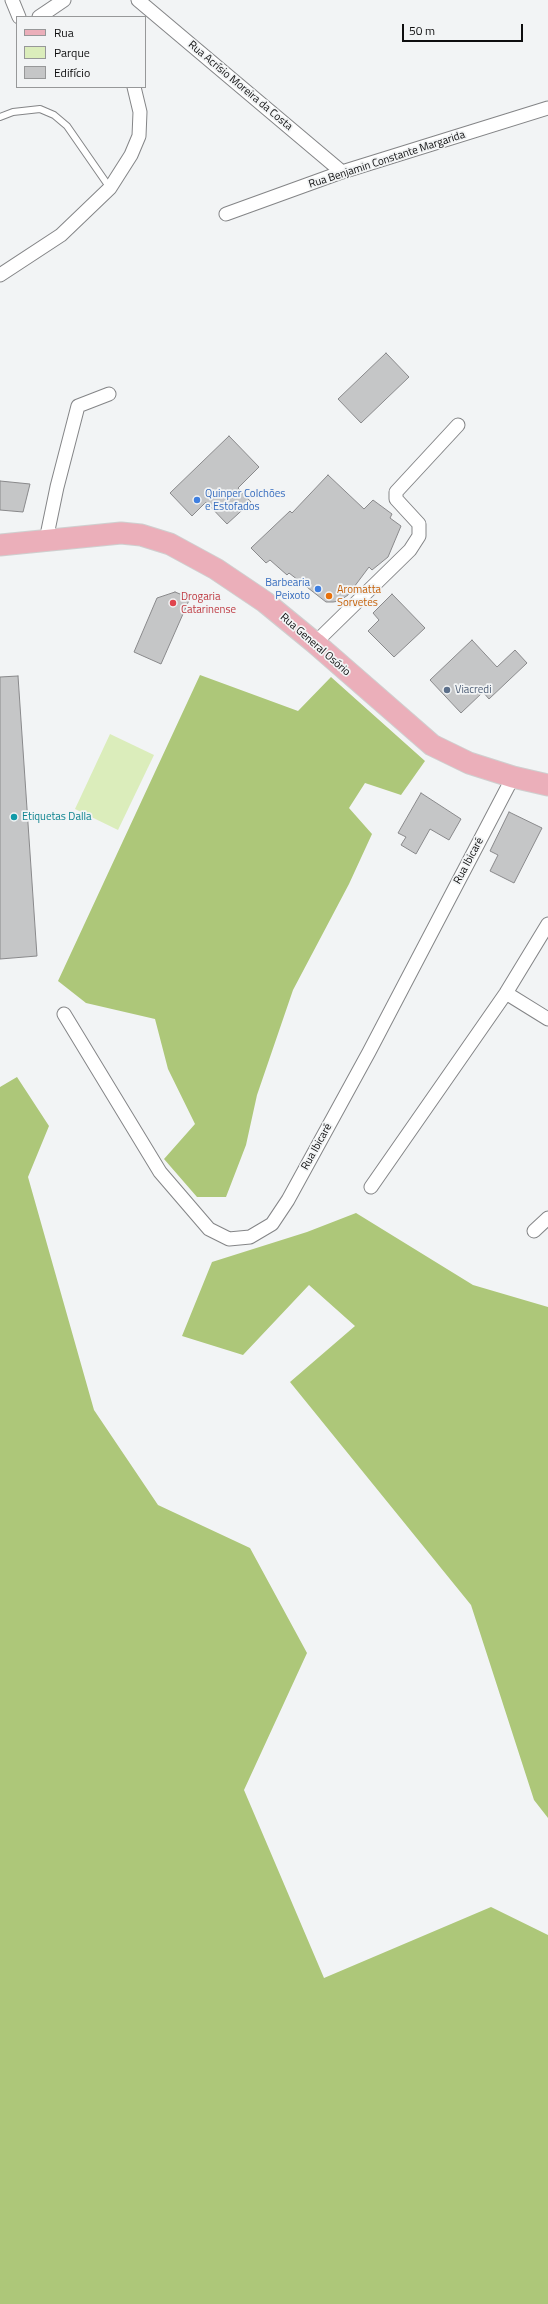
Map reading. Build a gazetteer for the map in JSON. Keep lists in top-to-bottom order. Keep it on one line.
{"streets":{"main road":["Rua General Osório"],"street":["Rua Acrísio Moreira da Costa","Rua Benjamin Constante Margarida","Rua Ibicaré"]},"crossings":[["Rua Acrísio Moreira da Costa","Rua Benjamin Constante Margarida"],["Rua General Osório","Rua Ibicaré"]],"places":["Quinper Colchões e Estofados","Barbearia Peixoto","Aromatta Sorvetes","Drogaria Catarinense","Viacredi","Etiquetas Dalla"],"legend":["Rua","Parque","Edifício"],"scale_bar":"50 m"}
